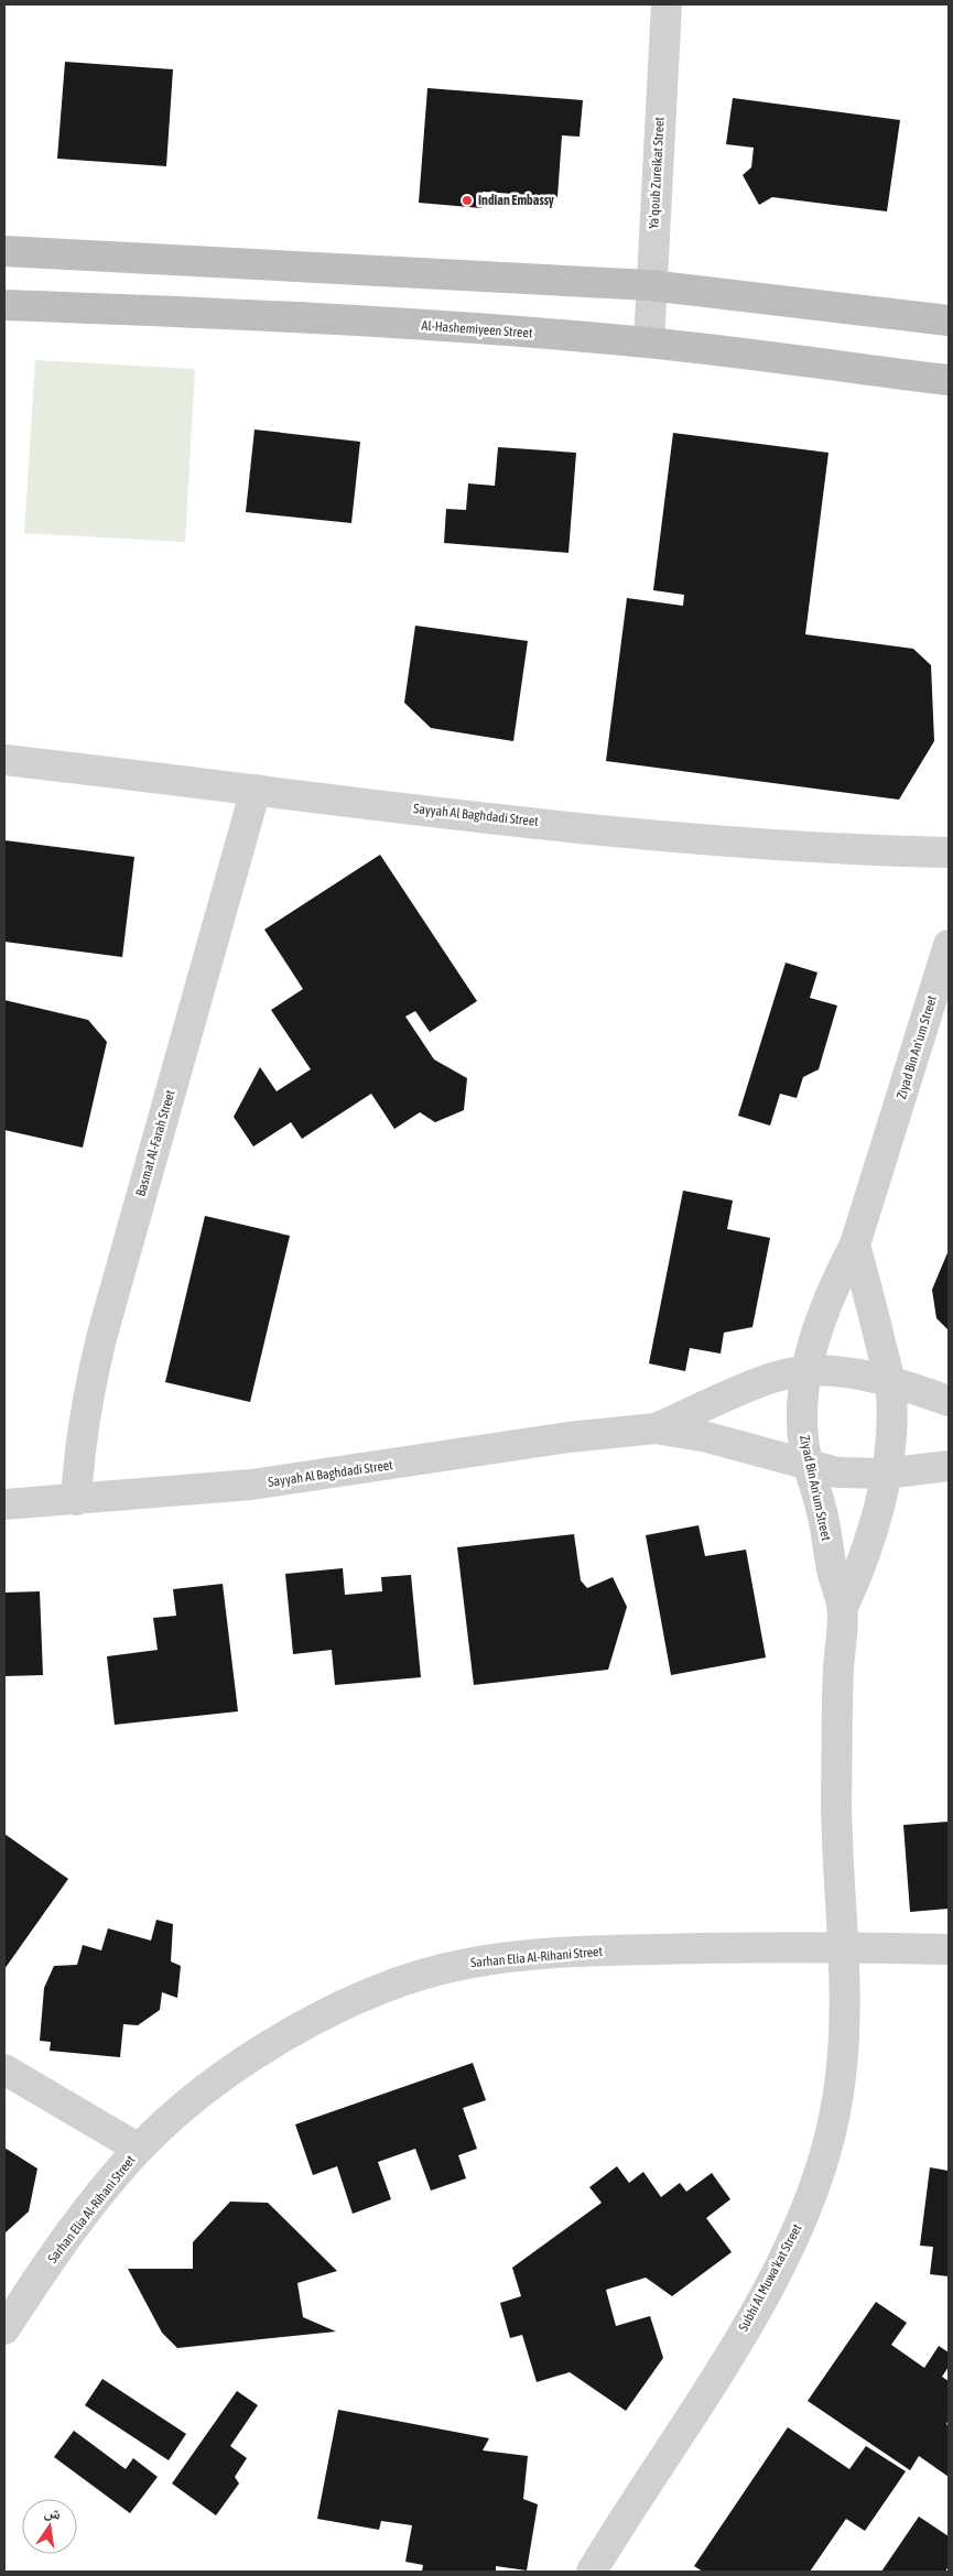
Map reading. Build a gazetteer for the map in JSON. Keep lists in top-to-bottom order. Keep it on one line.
{"streets":{"main road":["Al-Hashemiyeen Street"],"street":["Ya’qoub Zureikat Street","Sayyah Al Baghdadi Street","Ziyad Bin An'um Street","Basmat Al-Farah Street","Sarhan Elia Al-Rihani Street","Subhi Al Muwa'kat Street"]},"crossings":[["Ya’qoub Zureikat Street","Al-Hashemiyeen Street"],["Sayyah Al Baghdadi Street","Ziyad Bin An'um Street"],["Sayyah Al Baghdadi Street","Basmat Al-Farah Street"],["Ziyad Bin An'um Street","Sarhan Elia Al-Rihani Street"],["Ziyad Bin An'um Street","Subhi Al Muwa'kat Street"],["Sarhan Elia Al-Rihani Street","Subhi Al Muwa'kat Street"]],"places":["Indian Embassy"],"north":"top"}
